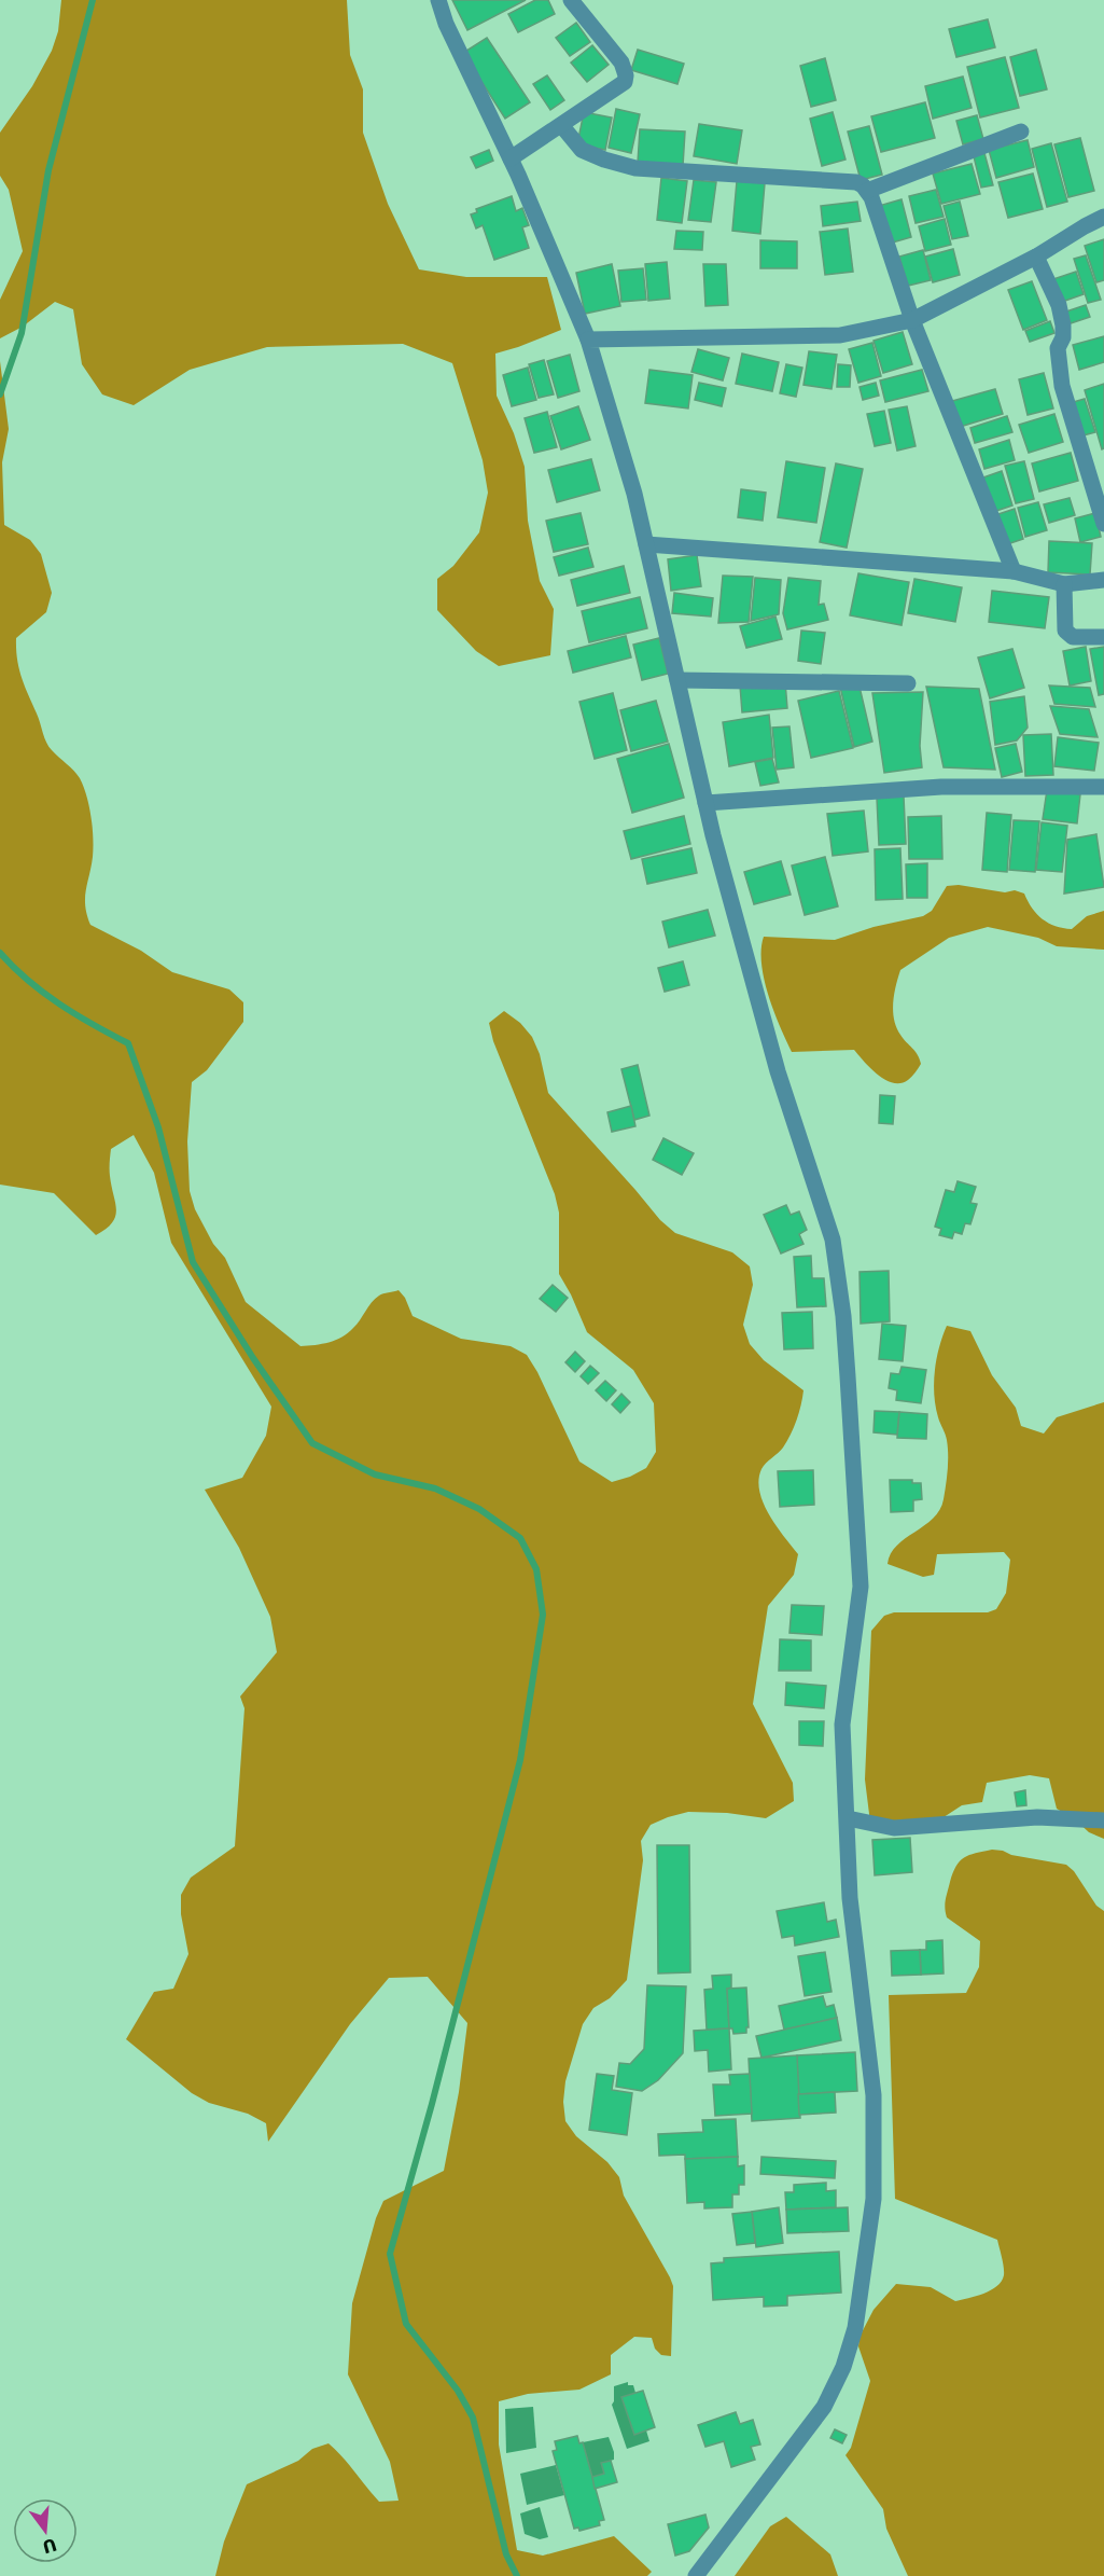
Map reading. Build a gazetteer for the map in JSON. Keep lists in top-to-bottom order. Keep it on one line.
{"north":"bottom"}
